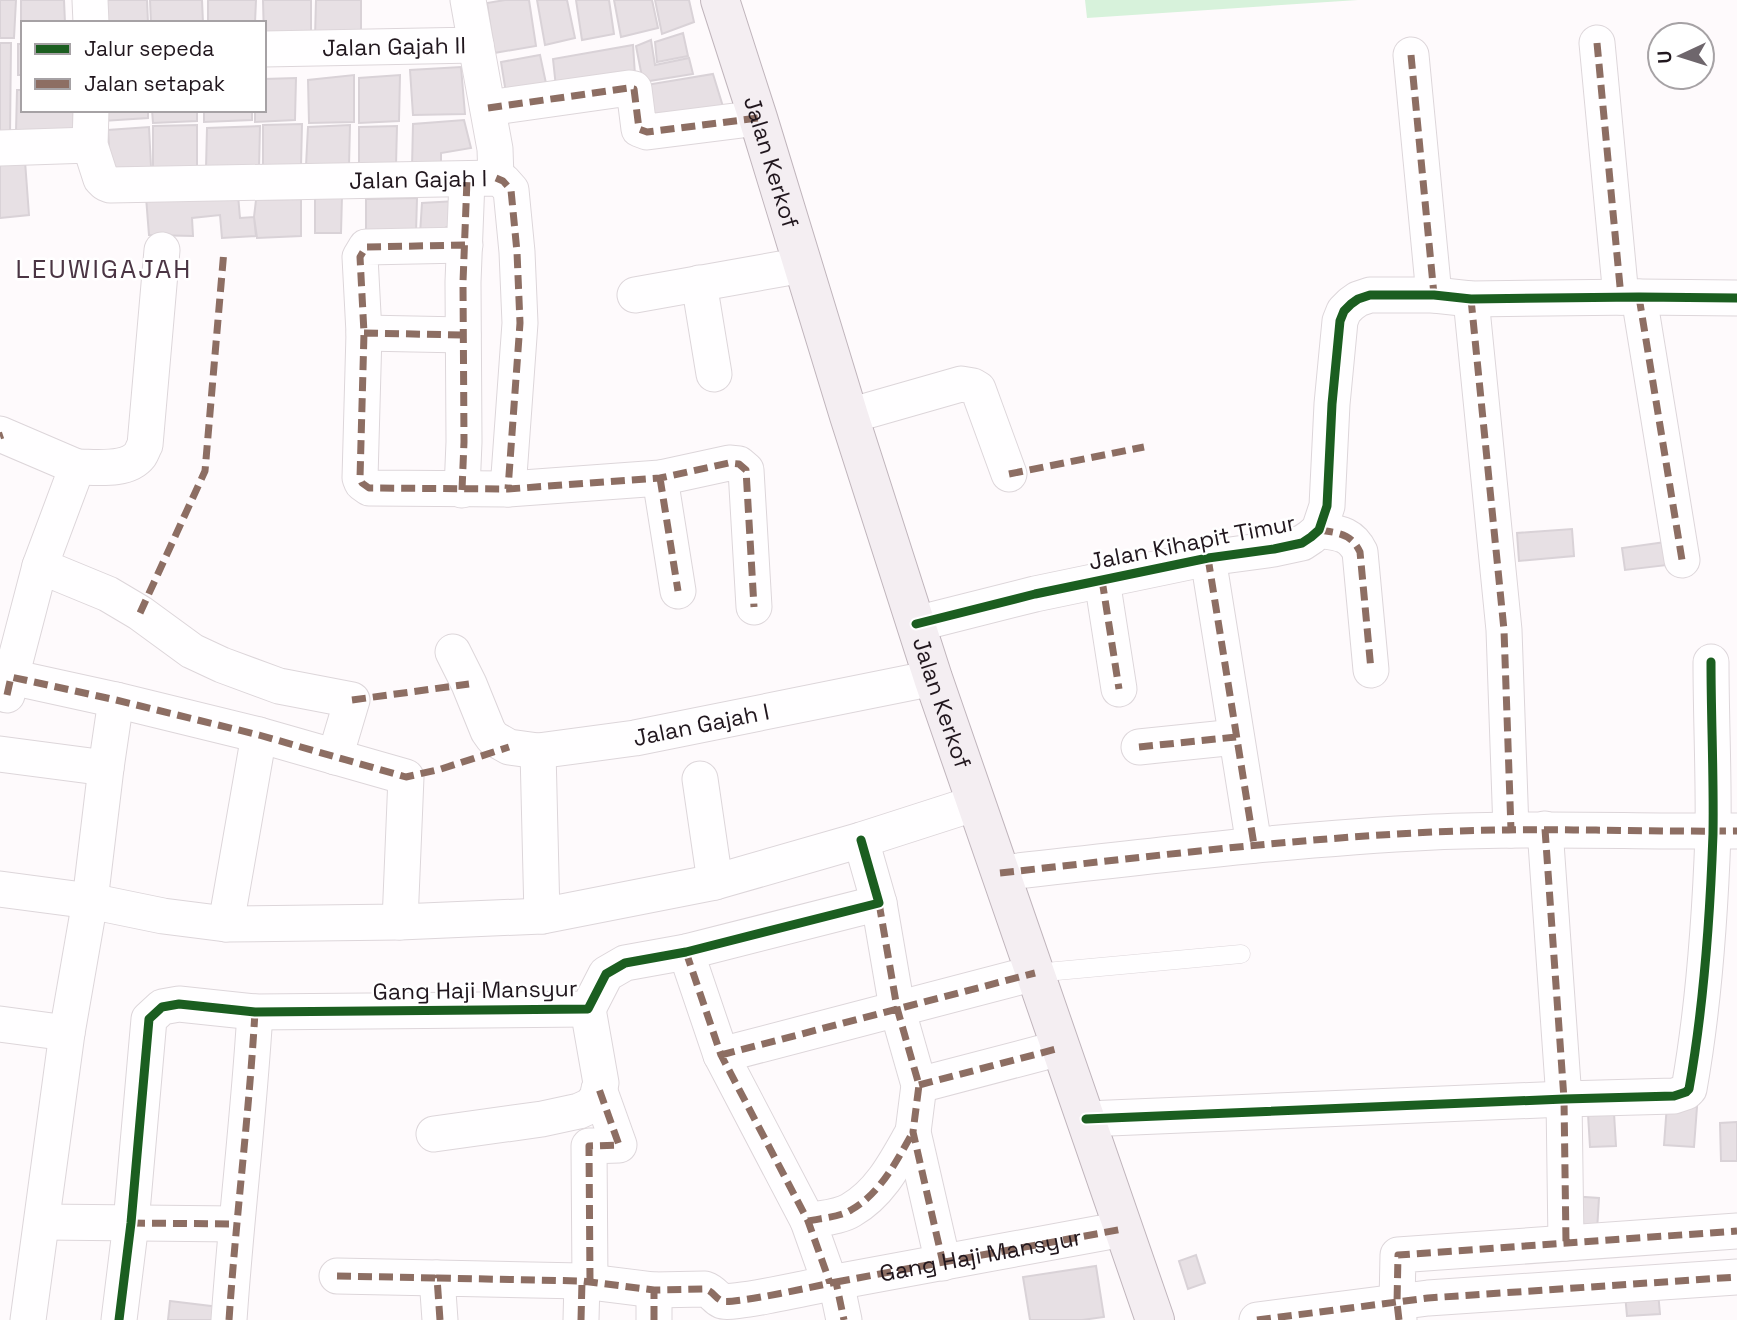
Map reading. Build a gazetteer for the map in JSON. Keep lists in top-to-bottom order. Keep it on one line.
{"streets":{"main road":["Jalan Kerkof"],"street":["Jalan Gajah II","Jalan Gajah I","Jalan Kihapit Timur","Gang Haji Mansyur"]},"crossings":[["Jalan Kerkof","Jalan Gajah I"],["Jalan Kerkof","Jalan Kihapit Timur"],["Jalan Kerkof","Gang Haji Mansyur"]],"districts":["LEUWIGAJAH"],"legend":["Jalur sepeda","Jalan setapak"],"north":"left"}
